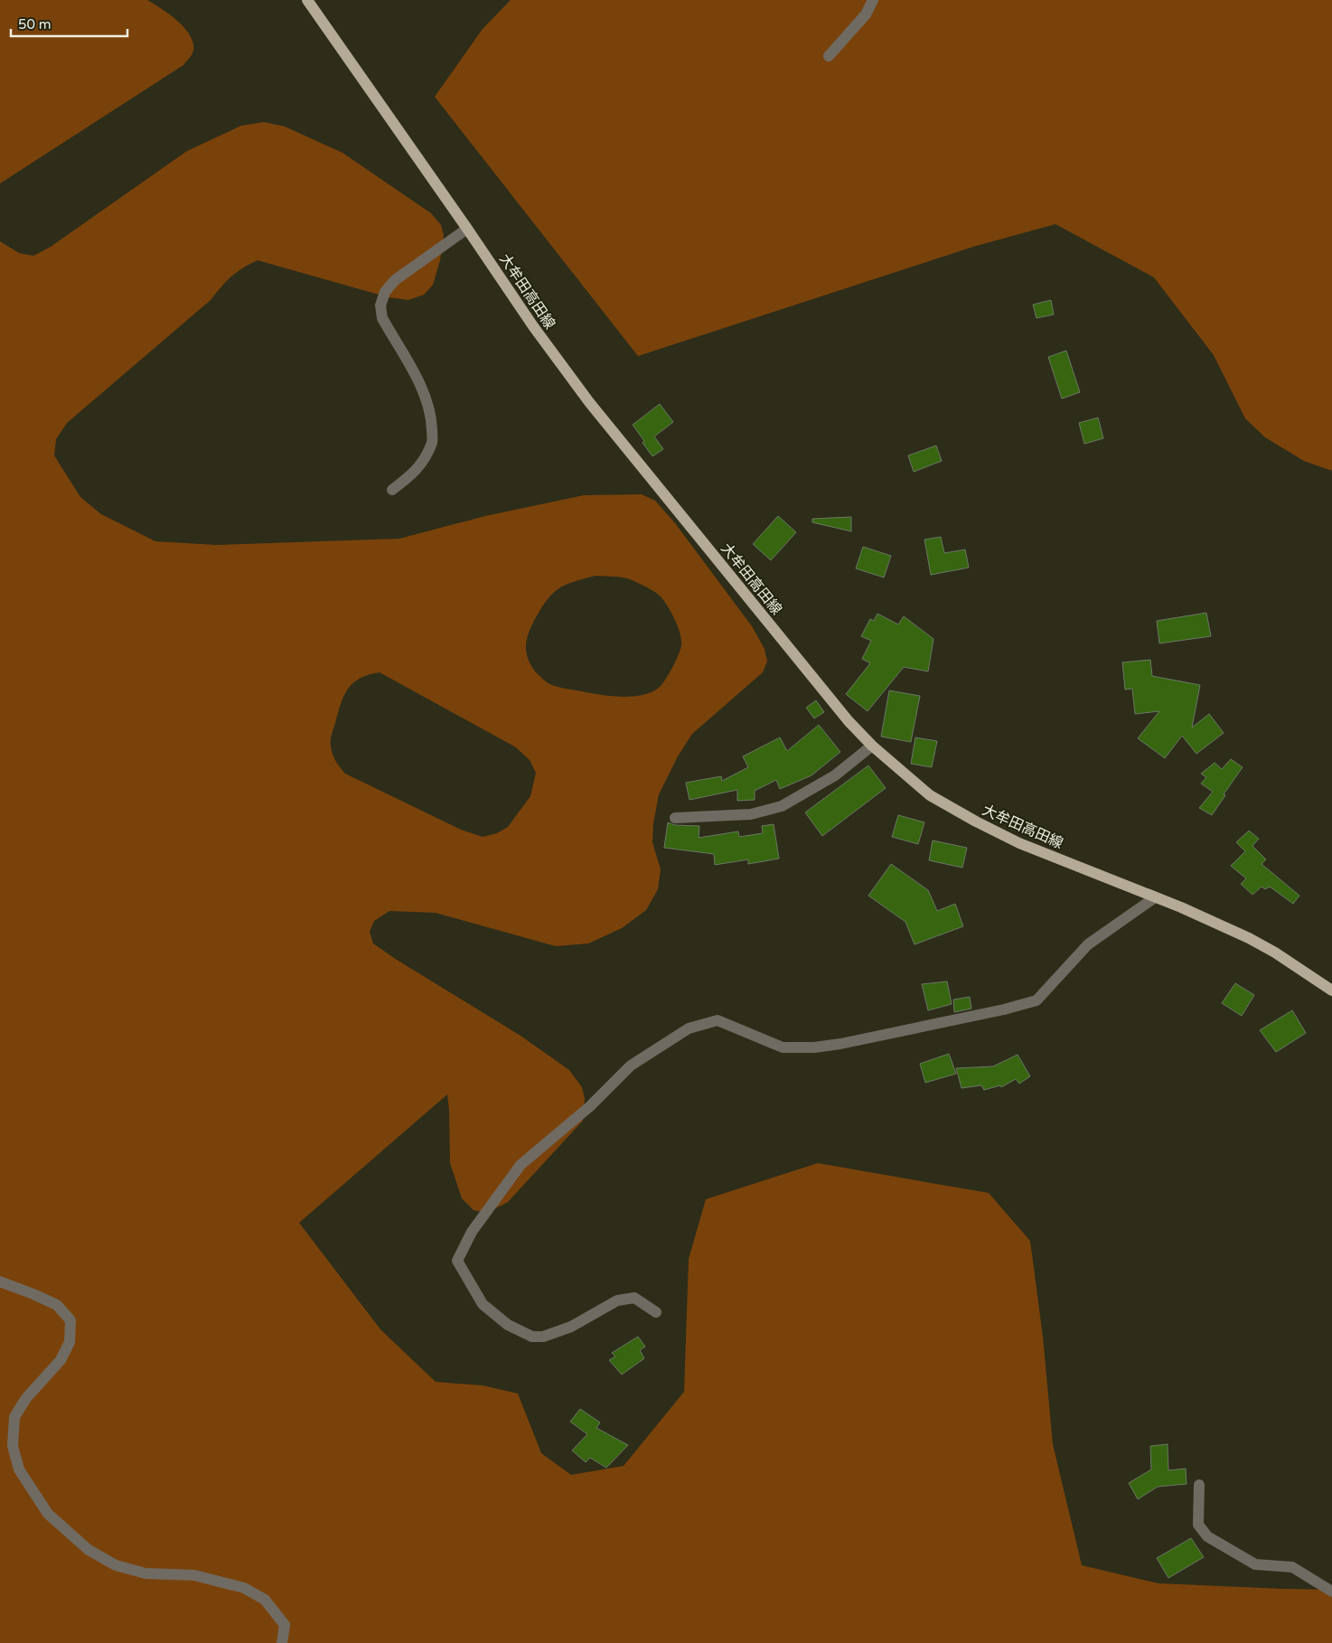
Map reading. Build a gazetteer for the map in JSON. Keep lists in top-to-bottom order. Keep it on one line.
{"streets":{"main road":["大牟田高田線"]},"scale_bar":"50 m"}
